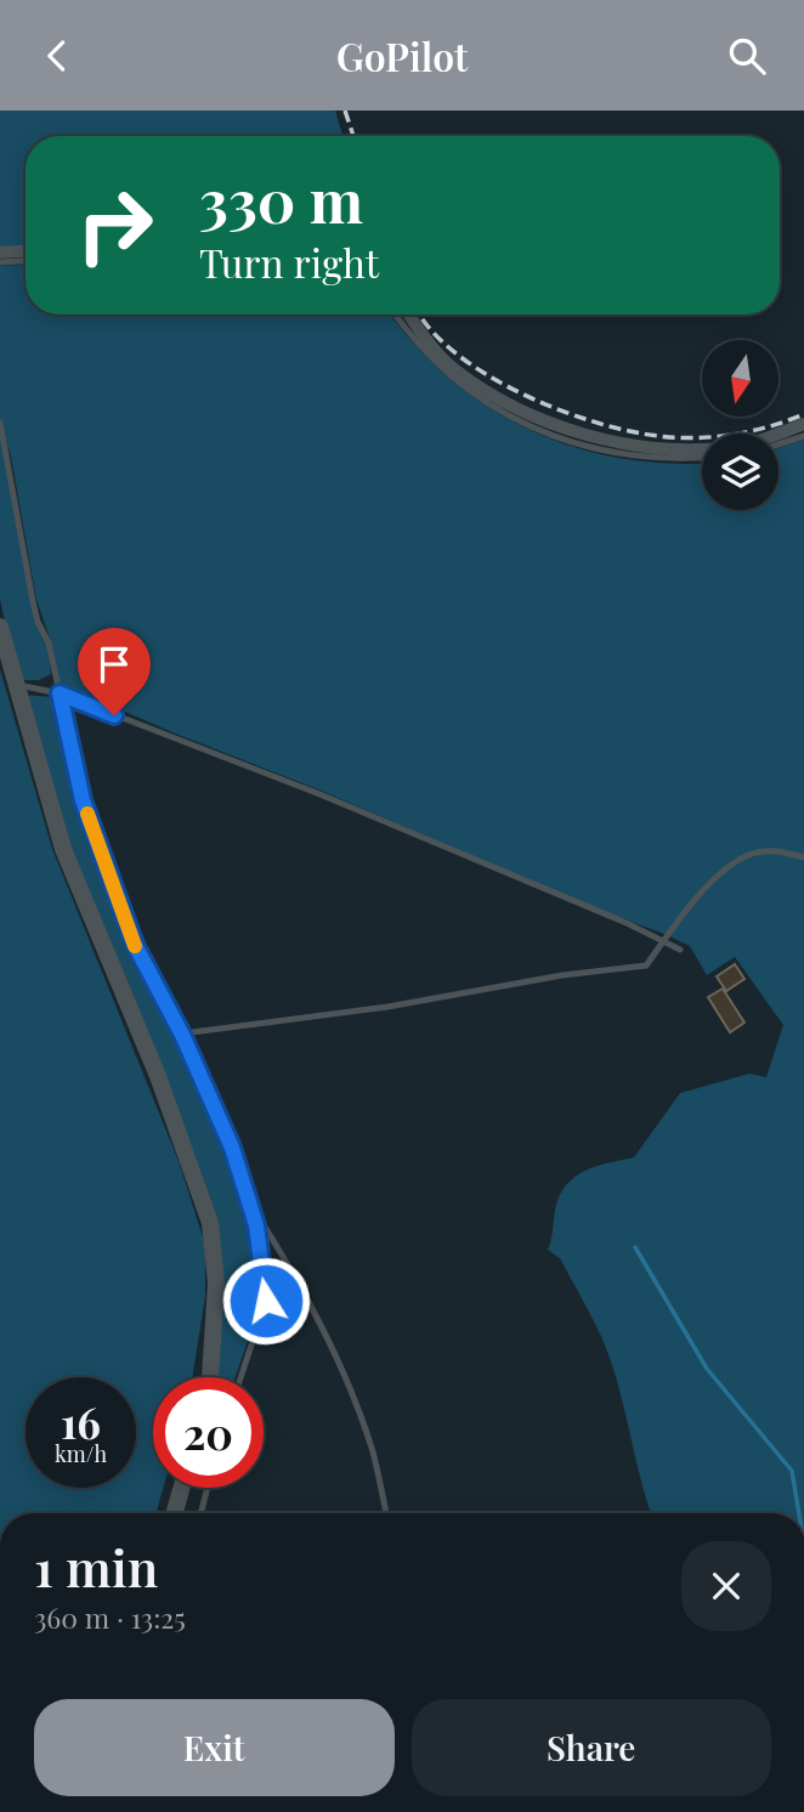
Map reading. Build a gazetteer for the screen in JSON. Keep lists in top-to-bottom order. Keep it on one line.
{"north":"bottom","page":{"header":"GoPilot","turn":["330 m","Turn right"],"speed":"16 km/h","limit":"20","heading":["1 min","360 m · 13:25"],"buttons":["Exit","Share"]}}
